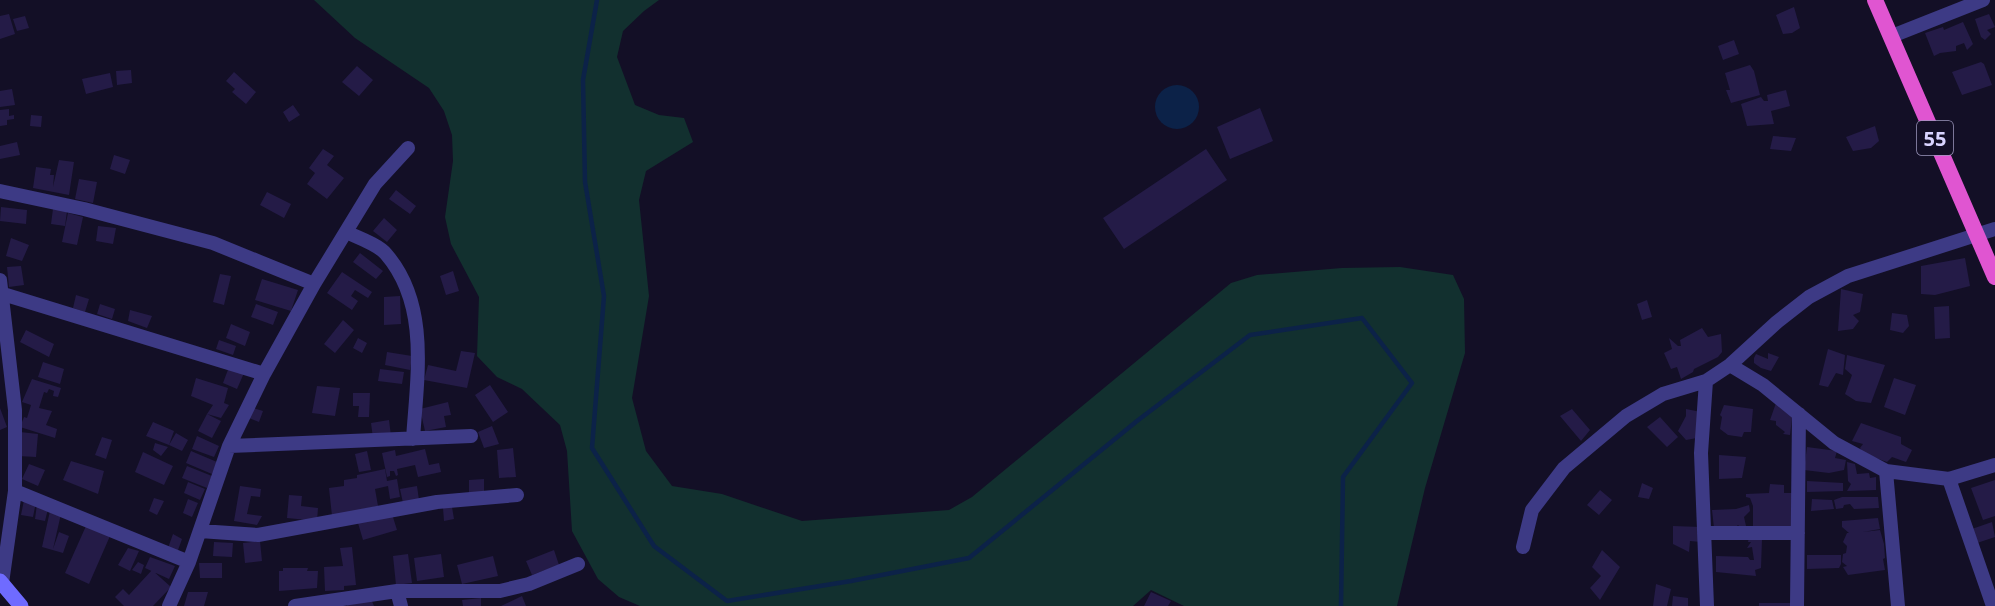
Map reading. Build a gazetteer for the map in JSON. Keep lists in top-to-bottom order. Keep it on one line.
{"streets":{"highway":["55"]}}
